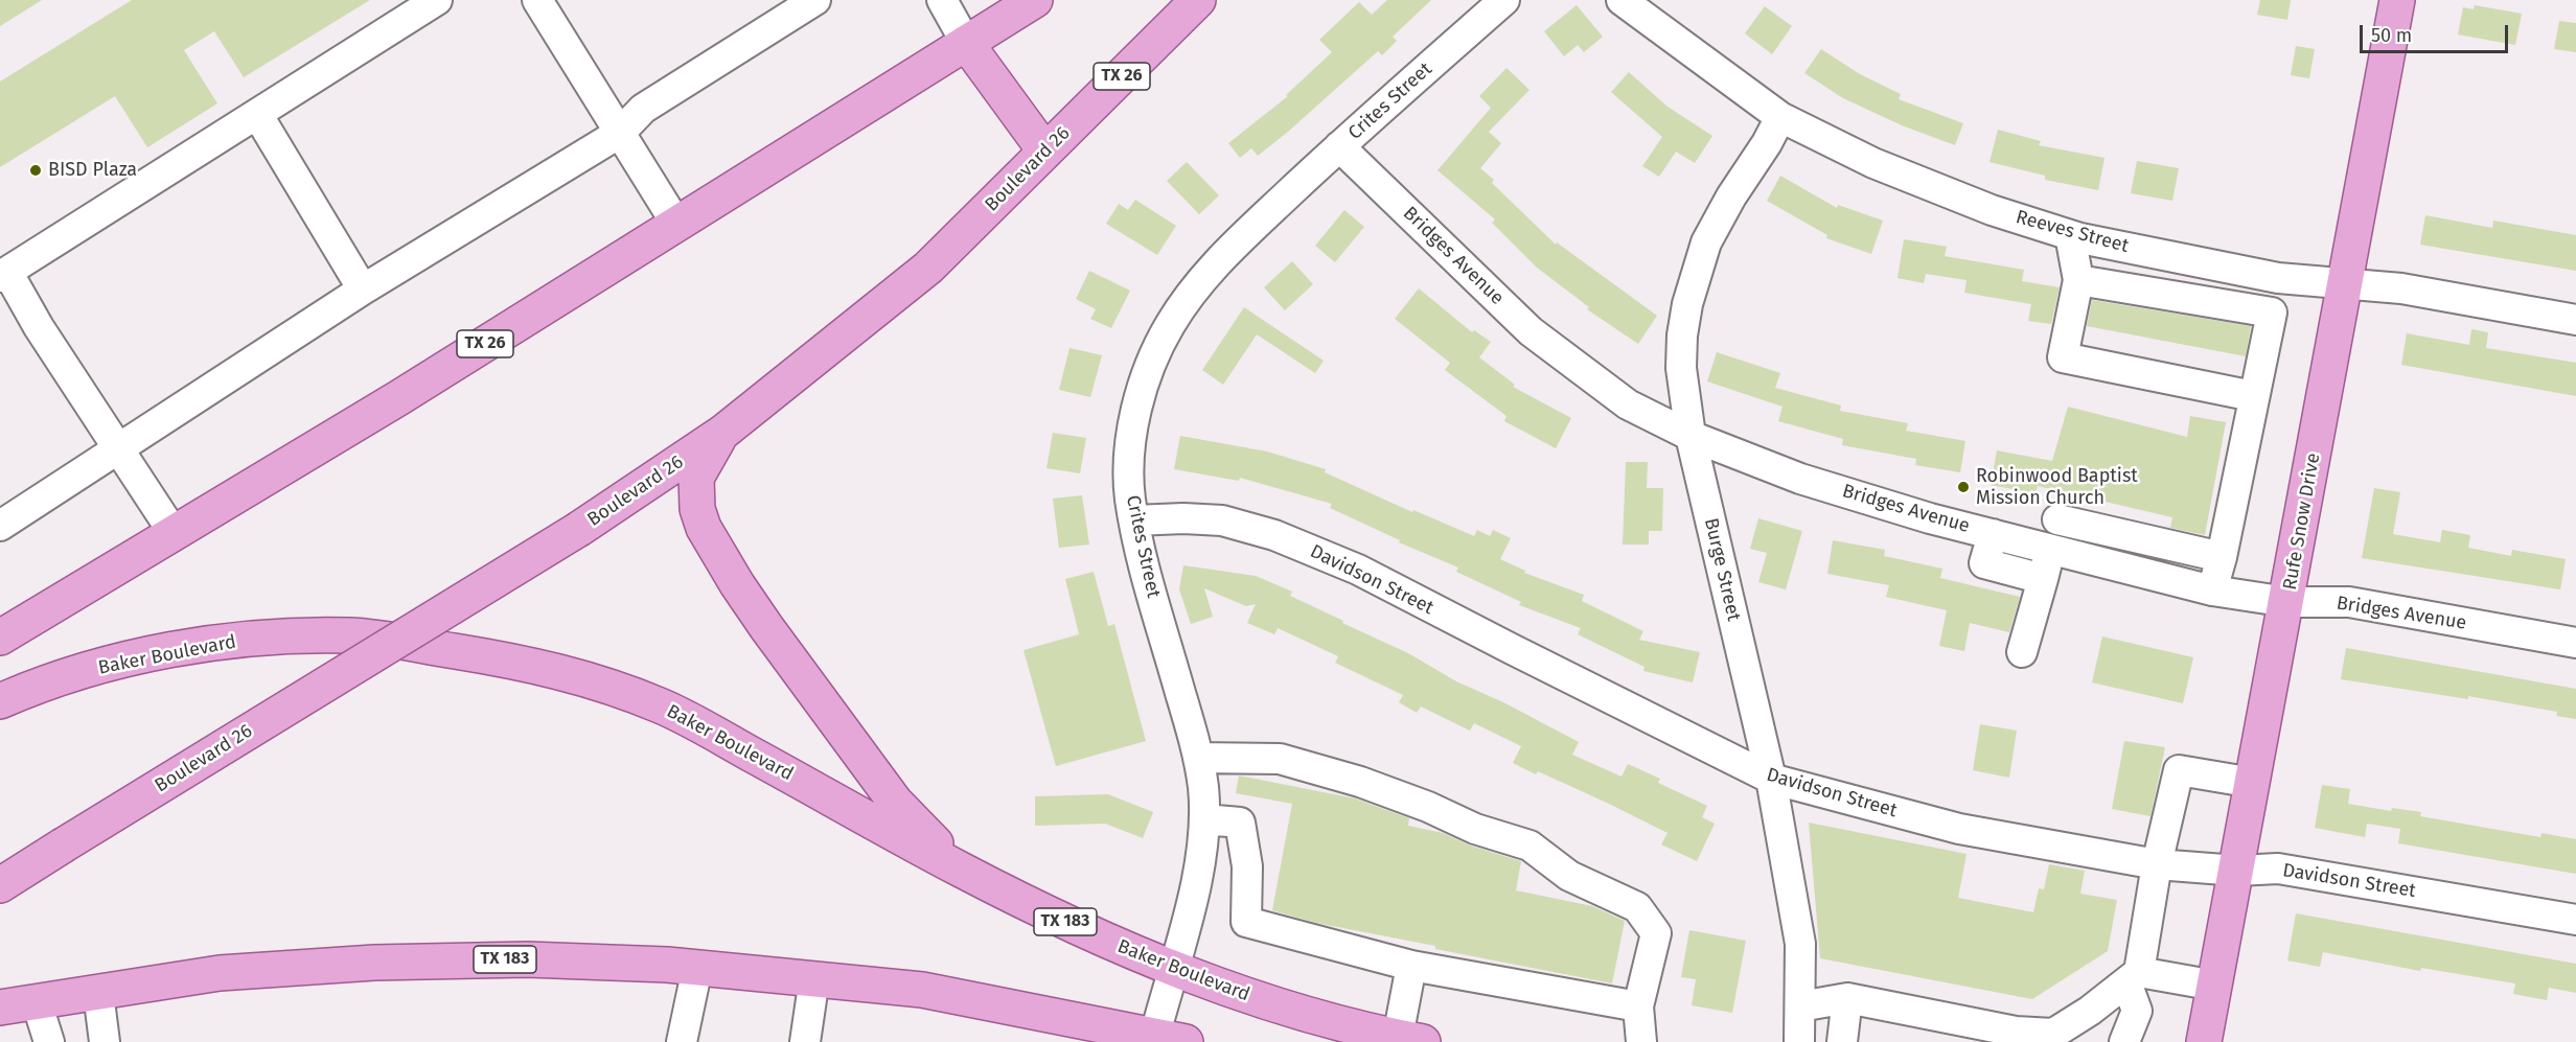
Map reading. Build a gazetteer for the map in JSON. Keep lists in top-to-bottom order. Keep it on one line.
{"streets":{"main road":["TX 26","Boulevard 26","Rufe Snow Drive","Baker Boulevard","TX 183"],"street":["Crites Street","Reeves Street","Bridges Avenue","Burge Street","Davidson Street"]},"crossings":[["Crites Street","Bridges Avenue"],["Crites Street","Davidson Street"],["Crites Street","Baker Boulevard"],["Crites Street","TX 183"],["Reeves Street","Rufe Snow Drive"],["Reeves Street","Burge Street"],["Bridges Avenue","Rufe Snow Drive"],["Bridges Avenue","Burge Street"],["Rufe Snow Drive","Davidson Street"],["Burge Street","Davidson Street"]],"places":["BISD Plaza","Robinwood Baptist Mission Church"],"scale_bar":"50 m"}
